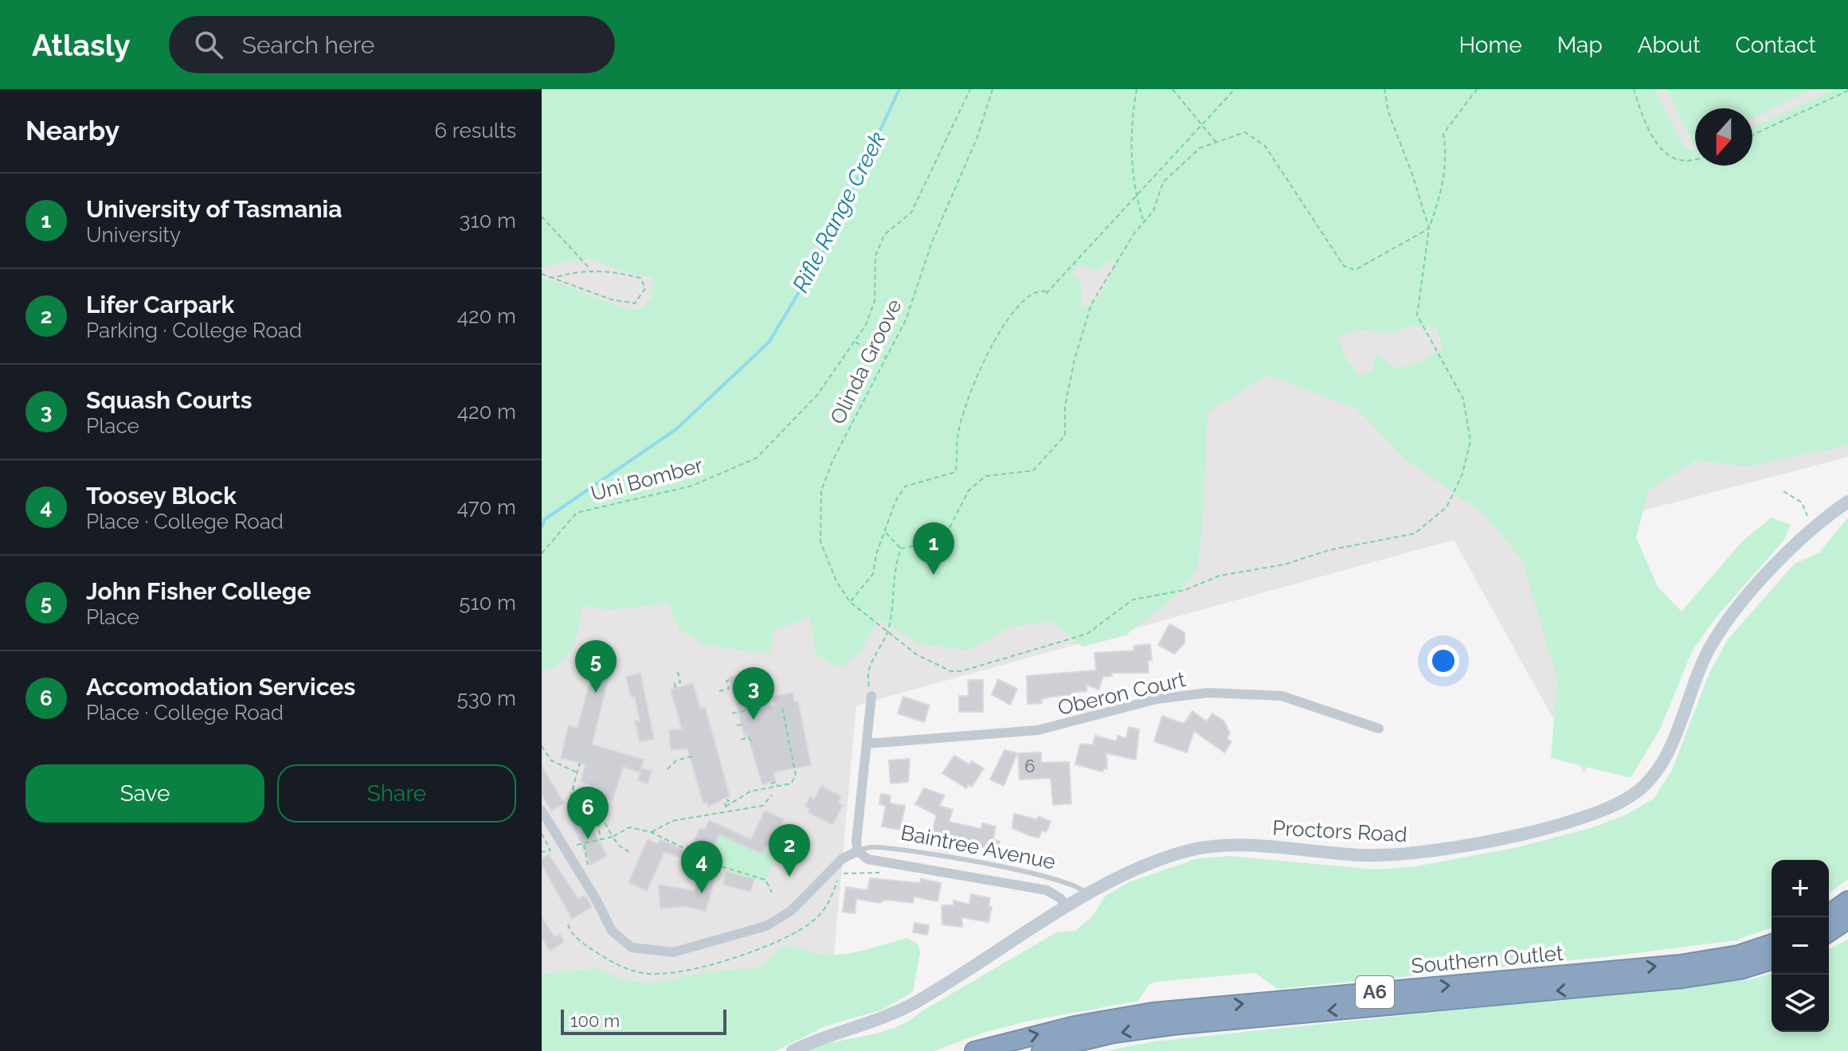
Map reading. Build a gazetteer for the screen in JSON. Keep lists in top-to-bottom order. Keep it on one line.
{"streets":{"highway":["Southern Outlet","A6"],"street":["Oberon Court","Proctors Road","Baintree Avenue"],"path":["Olinda Groove","Uni Bomber"]},"crossings":[["Proctors Road","Baintree Avenue"]],"water":["Rifle Range Creek"],"house_numbers":["6"],"scale_bar":"100 m","north":"bottom","page":{"header":"Atlasly","search":"Search here","nav":["Home","Map","About","Contact"],"heading":["Nearby","6 results"],"list":[{"mark":"1","name":"University of Tasmania","note":"University","value":"310 m"},{"mark":"2","name":"Lifer Carpark","note":"Parking · College Road","value":"420 m"},{"mark":"3","name":"Squash Courts","note":"Place","value":"420 m"},{"mark":"4","name":"Toosey Block","note":"Place · College Road","value":"470 m"},{"mark":"5","name":"John Fisher College","note":"Place","value":"510 m"},{"mark":"6","name":"Accomodation Services","note":"Place · College Road","value":"530 m"}],"pins":["1","5","3","6","2","4"],"buttons":["Save","Share"],"map_buttons":["+","−"],"scale":"100 m"}}
